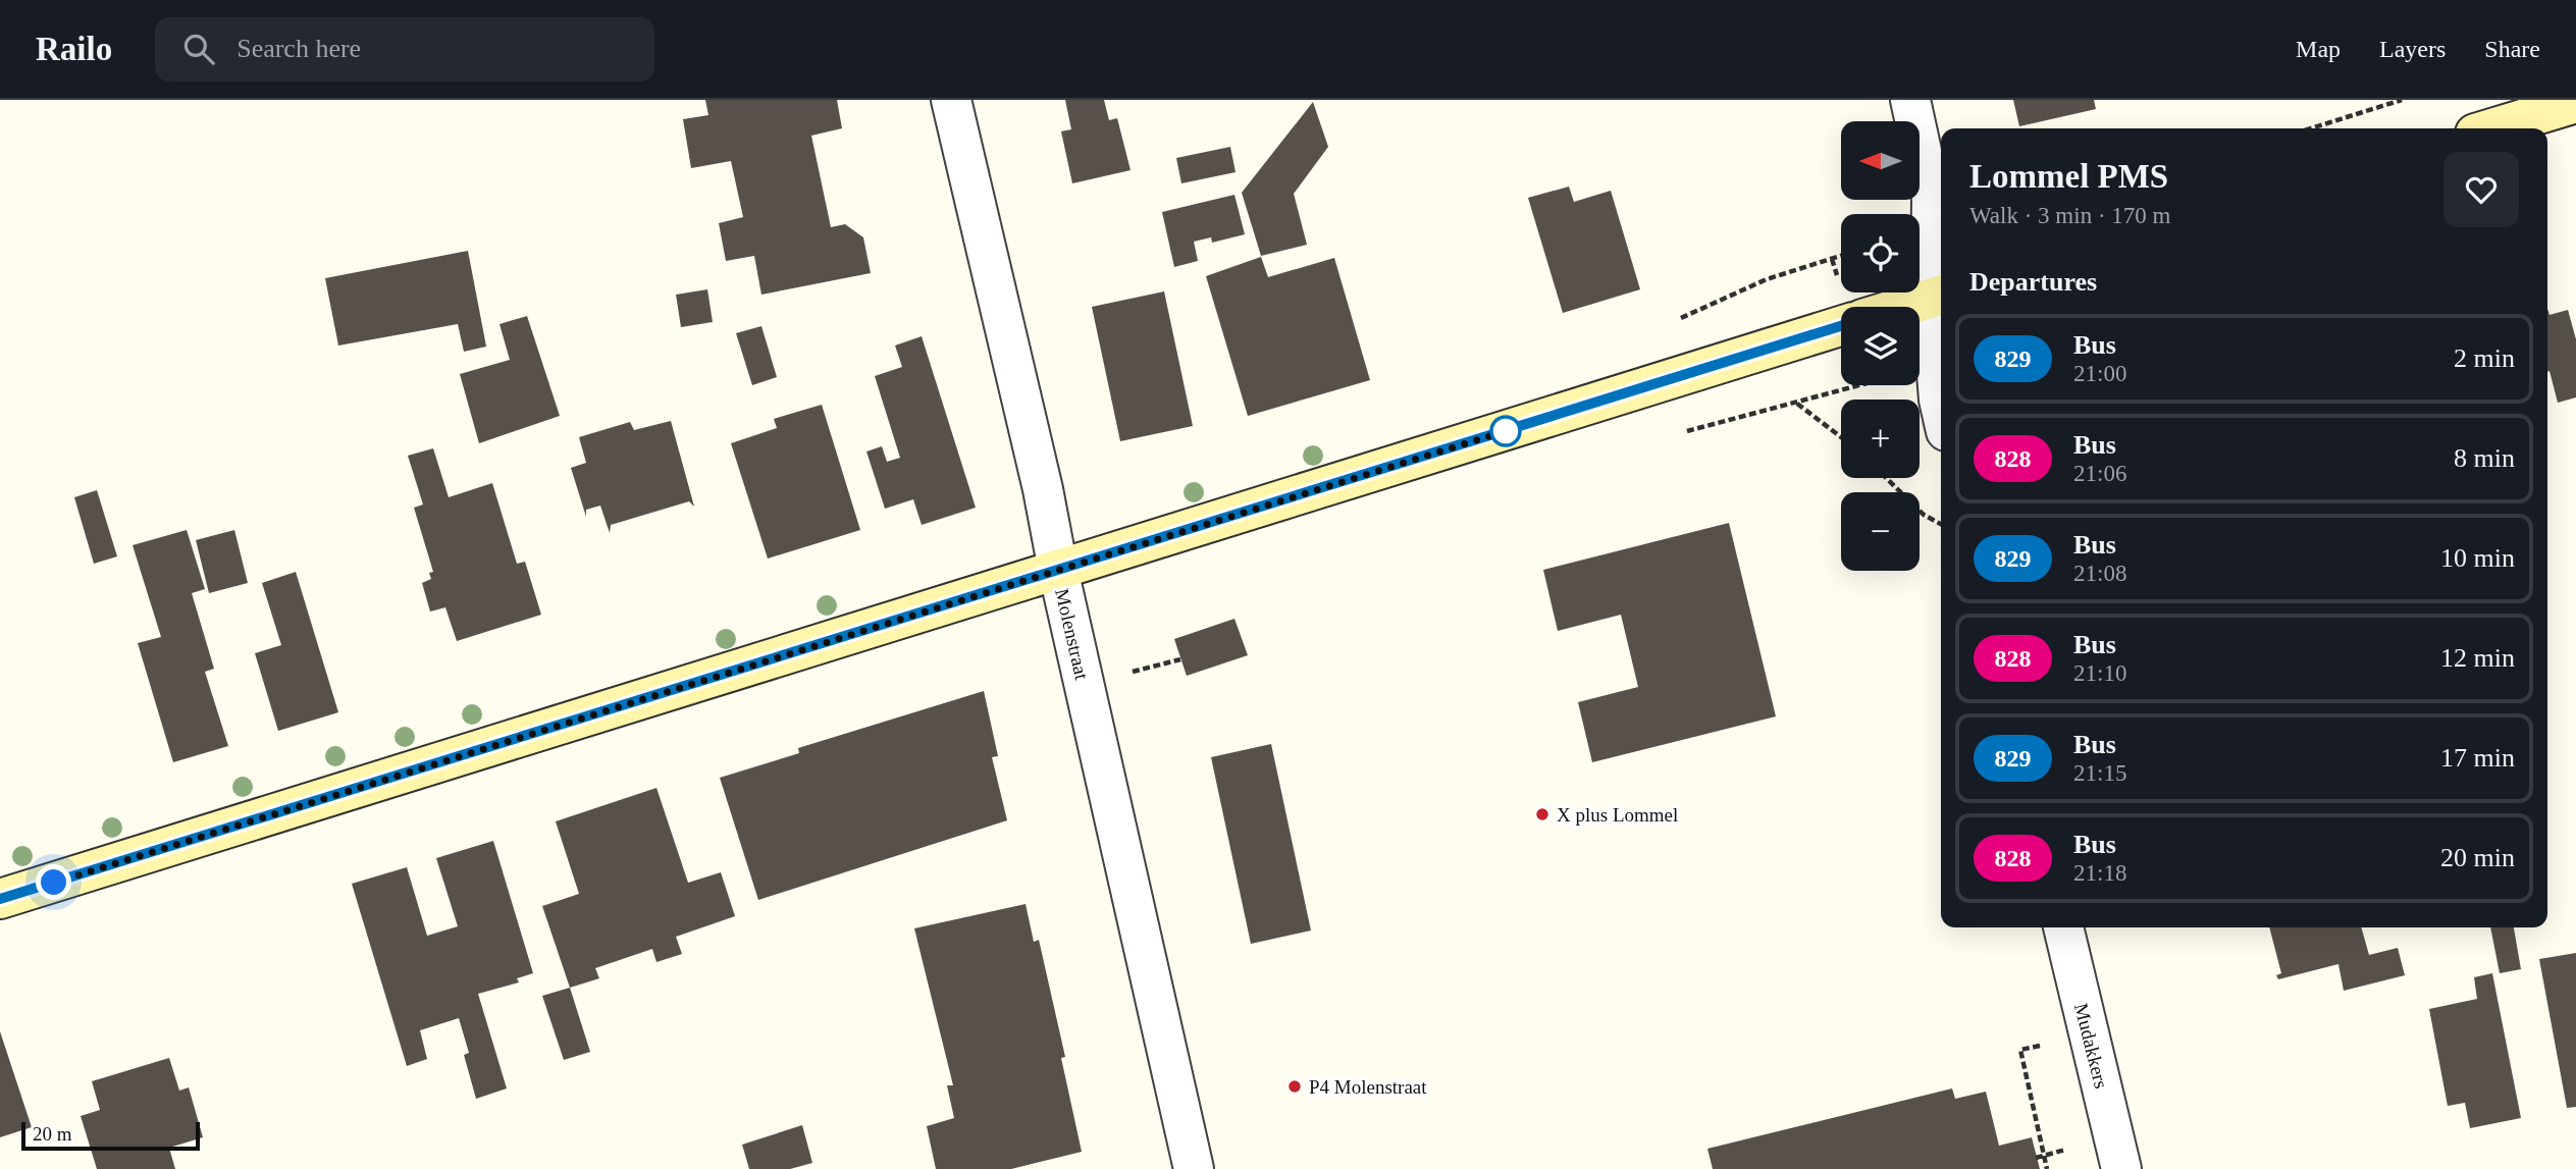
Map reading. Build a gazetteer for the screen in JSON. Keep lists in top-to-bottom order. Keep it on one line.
{"streets":{"street":["Molenstraat","Mudakkers"]},"places":["X plus Lommel","P4 Molenstraat"],"lines":["bus line 829"],"scale_bar":"20 m","north":"left","page":{"header":"Railo","search":"Search here","nav":["Map","Layers","Share"],"map_buttons":["+","−"],"heading":[["Lommel PMS","Walk · 3 min · 170 m"],"Departures"],"list":[{"mark":"829","name":"Bus","note":"21:00","value":"2 min"},{"mark":"828","name":"Bus","note":"21:06","value":"8 min"},{"mark":"829","name":"Bus","note":"21:08","value":"10 min"},{"mark":"828","name":"Bus","note":"21:10","value":"12 min"},{"mark":"829","name":"Bus","note":"21:15","value":"17 min"},{"mark":"828","name":"Bus","note":"21:18","value":"20 min"}],"scale":"20 m"}}
